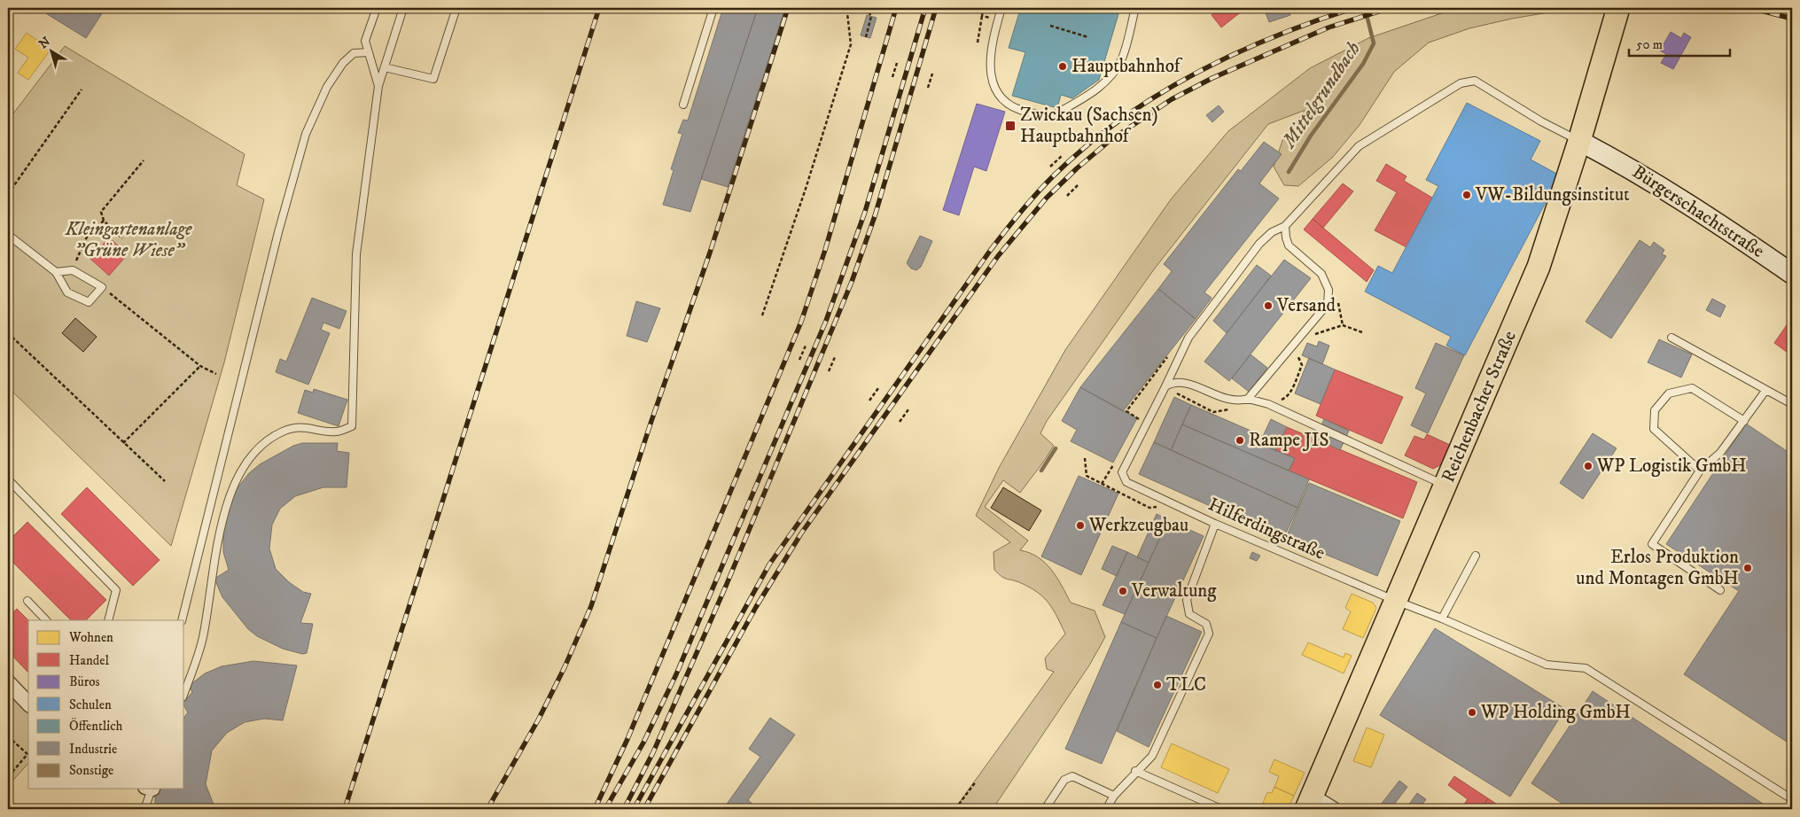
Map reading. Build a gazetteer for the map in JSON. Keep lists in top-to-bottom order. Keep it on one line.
{"streets":{"main road":["Bürgerschachtstraße","Reichenbacher Straße"],"lane":["Hilferdingstraße"]},"crossings":[["Bürgerschachtstraße","Reichenbacher Straße"],["Reichenbacher Straße","Hilferdingstraße"]],"water":["Mittelgrundbach"],"parks":["Kleingartenanlage \"Grüne Wiese\""],"places":{"other":["Hauptbahnhof","VW-Bildungsinstitut","Versand","Rampe JIS","WP Logistik GmbH","Werkzeugbau","Erlos Produktion und Montagen GmbH","Verwaltung","TLC","WP Holding GmbH"],"transit":["Zwickau (Sachsen) Hauptbahnhof"]},"legend":["Wohnen","Handel","Büros","Schulen","Öffentlich","Industrie","Sonstige"],"scale_bar":"50 m","north":"top left"}
